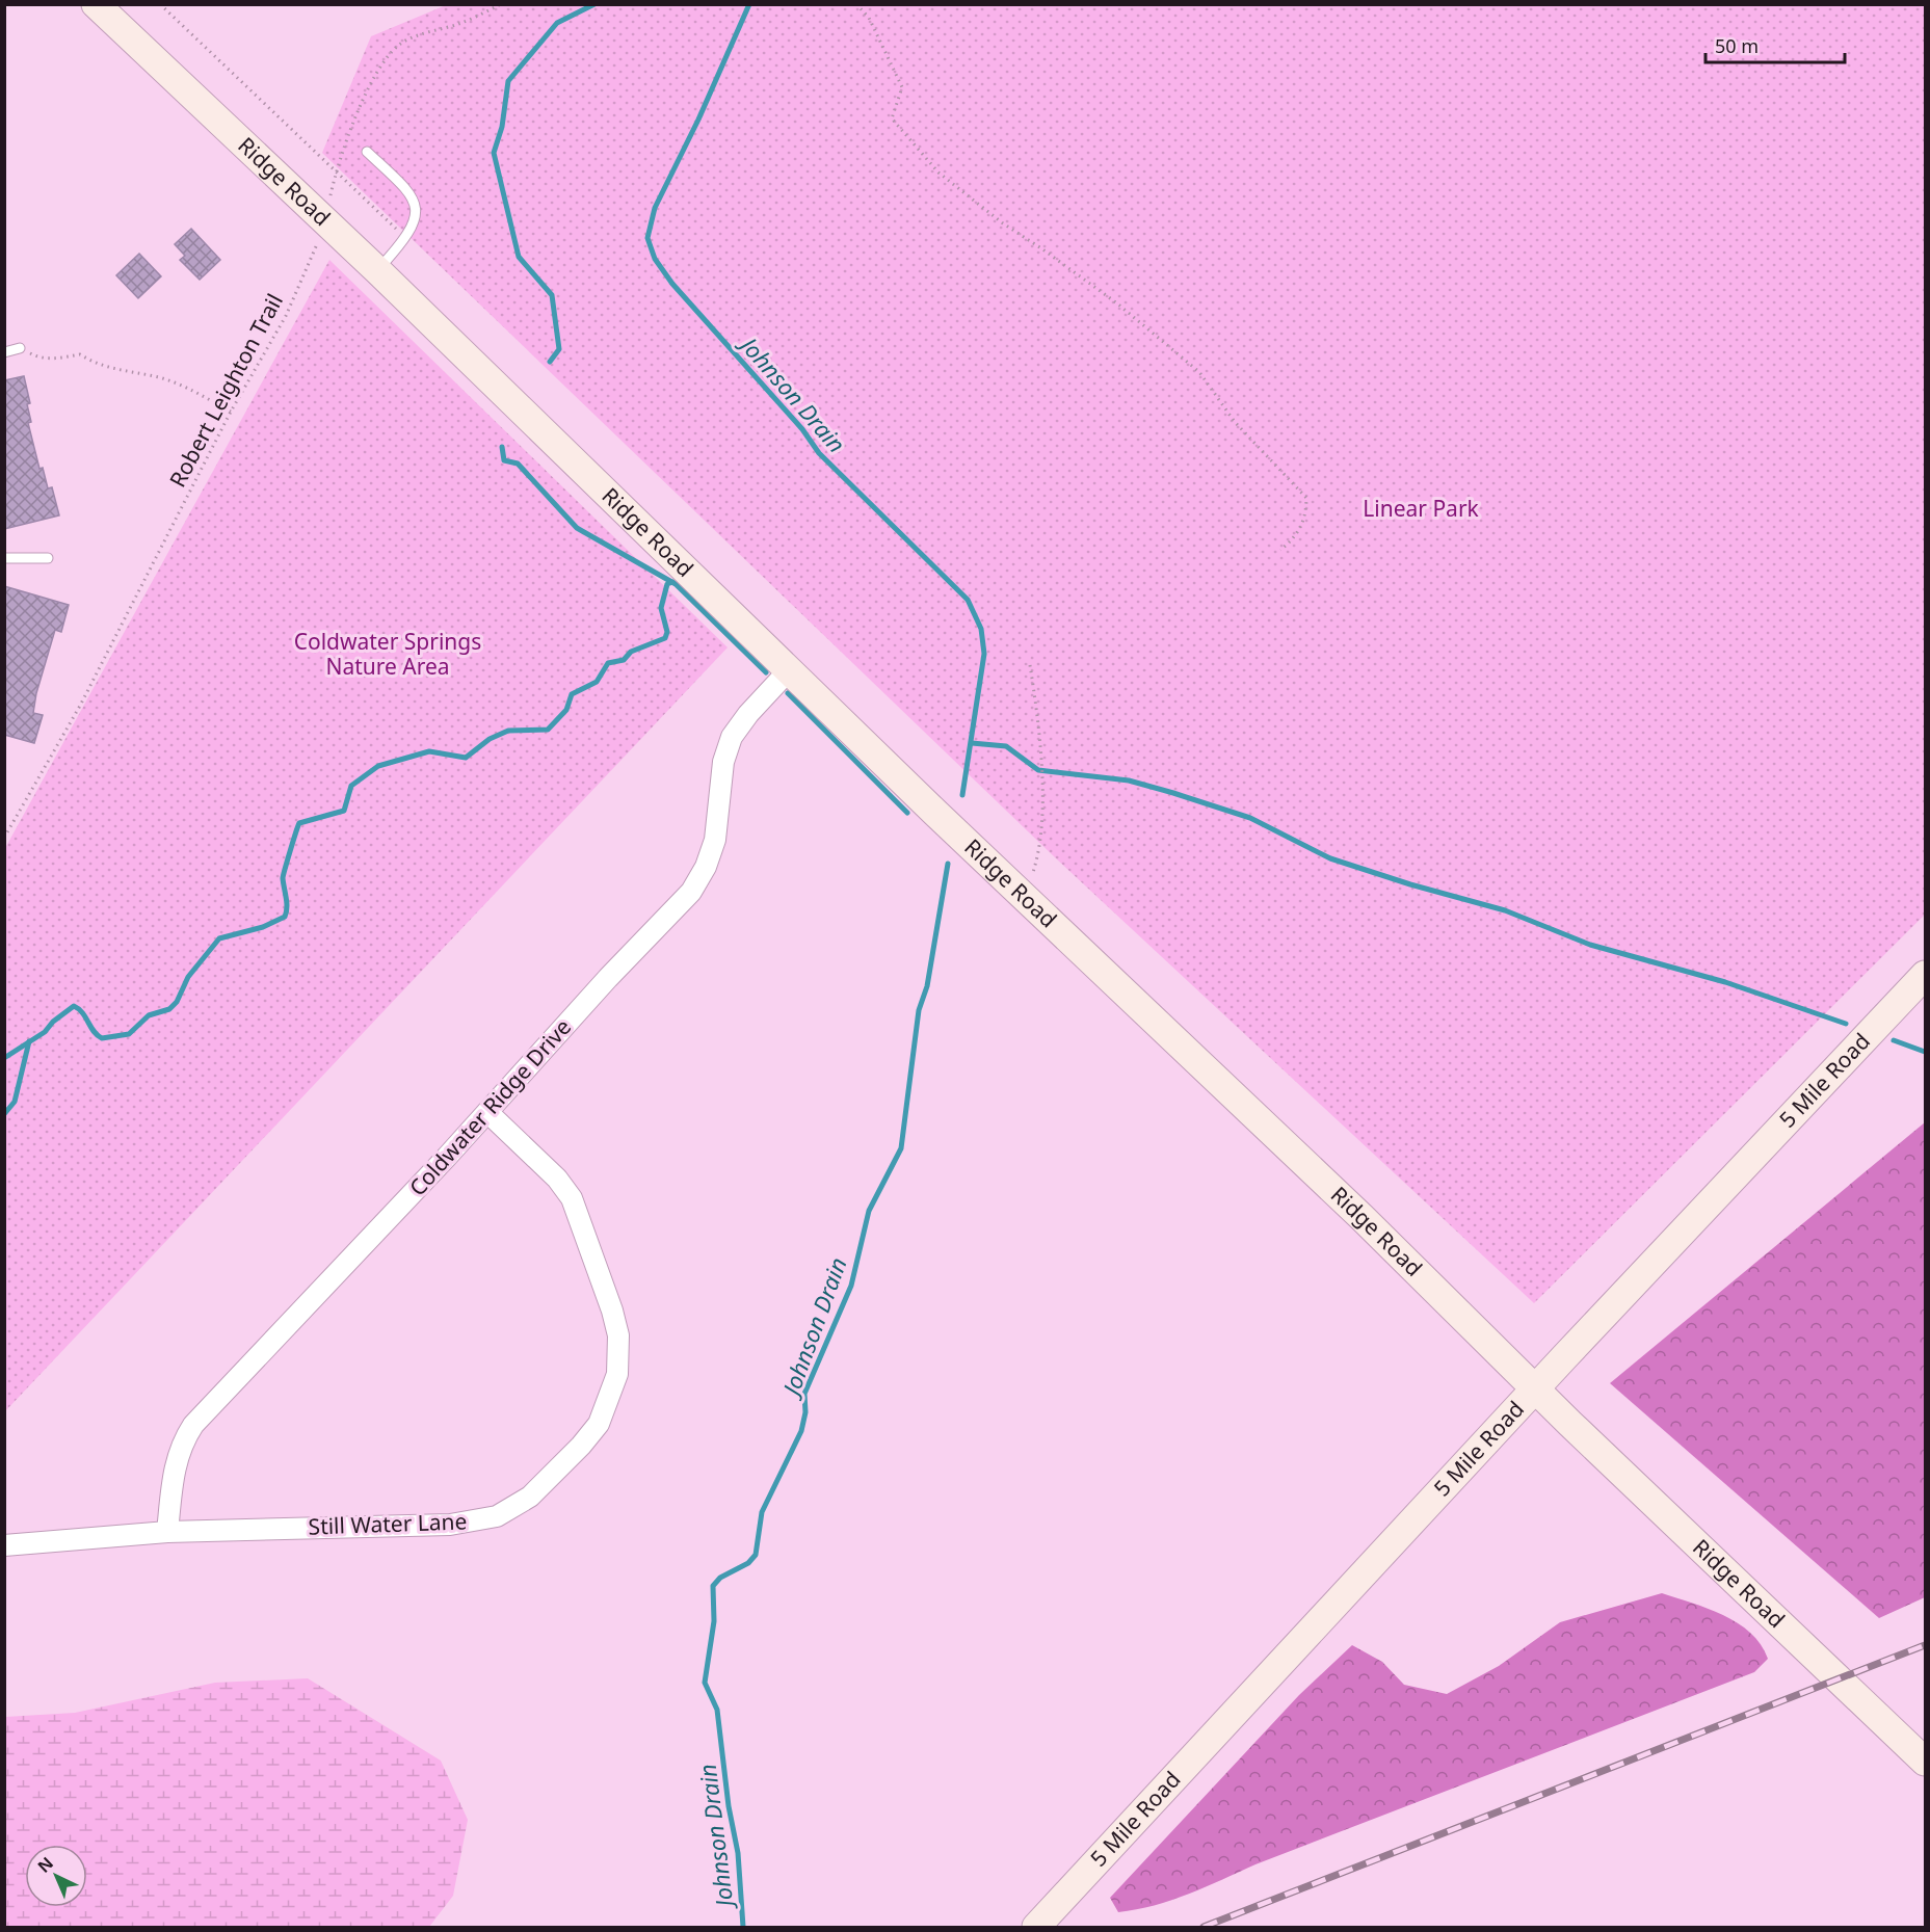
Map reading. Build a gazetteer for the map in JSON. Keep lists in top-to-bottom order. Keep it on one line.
{"streets":{"street":["Ridge Road","5 Mile Road","Coldwater Ridge Drive","Still Water Lane"],"path":["Robert Leighton Trail"]},"crossings":[["Ridge Road","Robert Leighton Trail"],["Ridge Road","5 Mile Road"],["Ridge Road","Coldwater Ridge Drive"],["Coldwater Ridge Drive","Still Water Lane"]],"water":["Johnson Drain"],"parks":["Linear Park","Coldwater Springs Nature Area"],"scale_bar":"50 m","north":"top left"}
